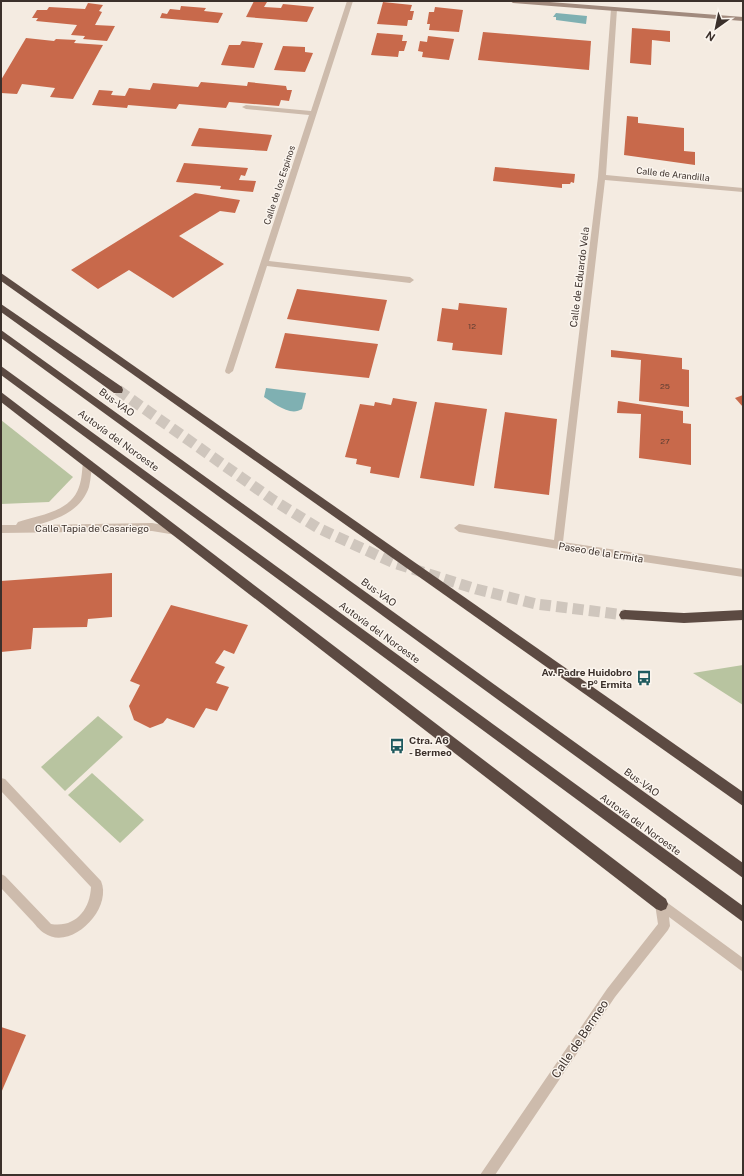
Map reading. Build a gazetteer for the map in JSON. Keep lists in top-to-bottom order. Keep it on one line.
{"streets":{"highway":["Bus-VAO","Autovía del Noroeste"],"street":["Calle de Arandilla","Calle de los Espinos","Calle de Eduardo Vela","Calle Tapia de Casariego","Paseo de la Ermita","Calle de Bermeo"]},"crossings":[["Calle de Arandilla","Calle de Eduardo Vela"],["Calle de Eduardo Vela","Paseo de la Ermita"]],"places":{"bus stop":["Av. Padre Huidobro - Pº Ermita","Ctra. A6 - Bermeo"]},"house_numbers":["12","25","27"],"north":"bottom left"}
